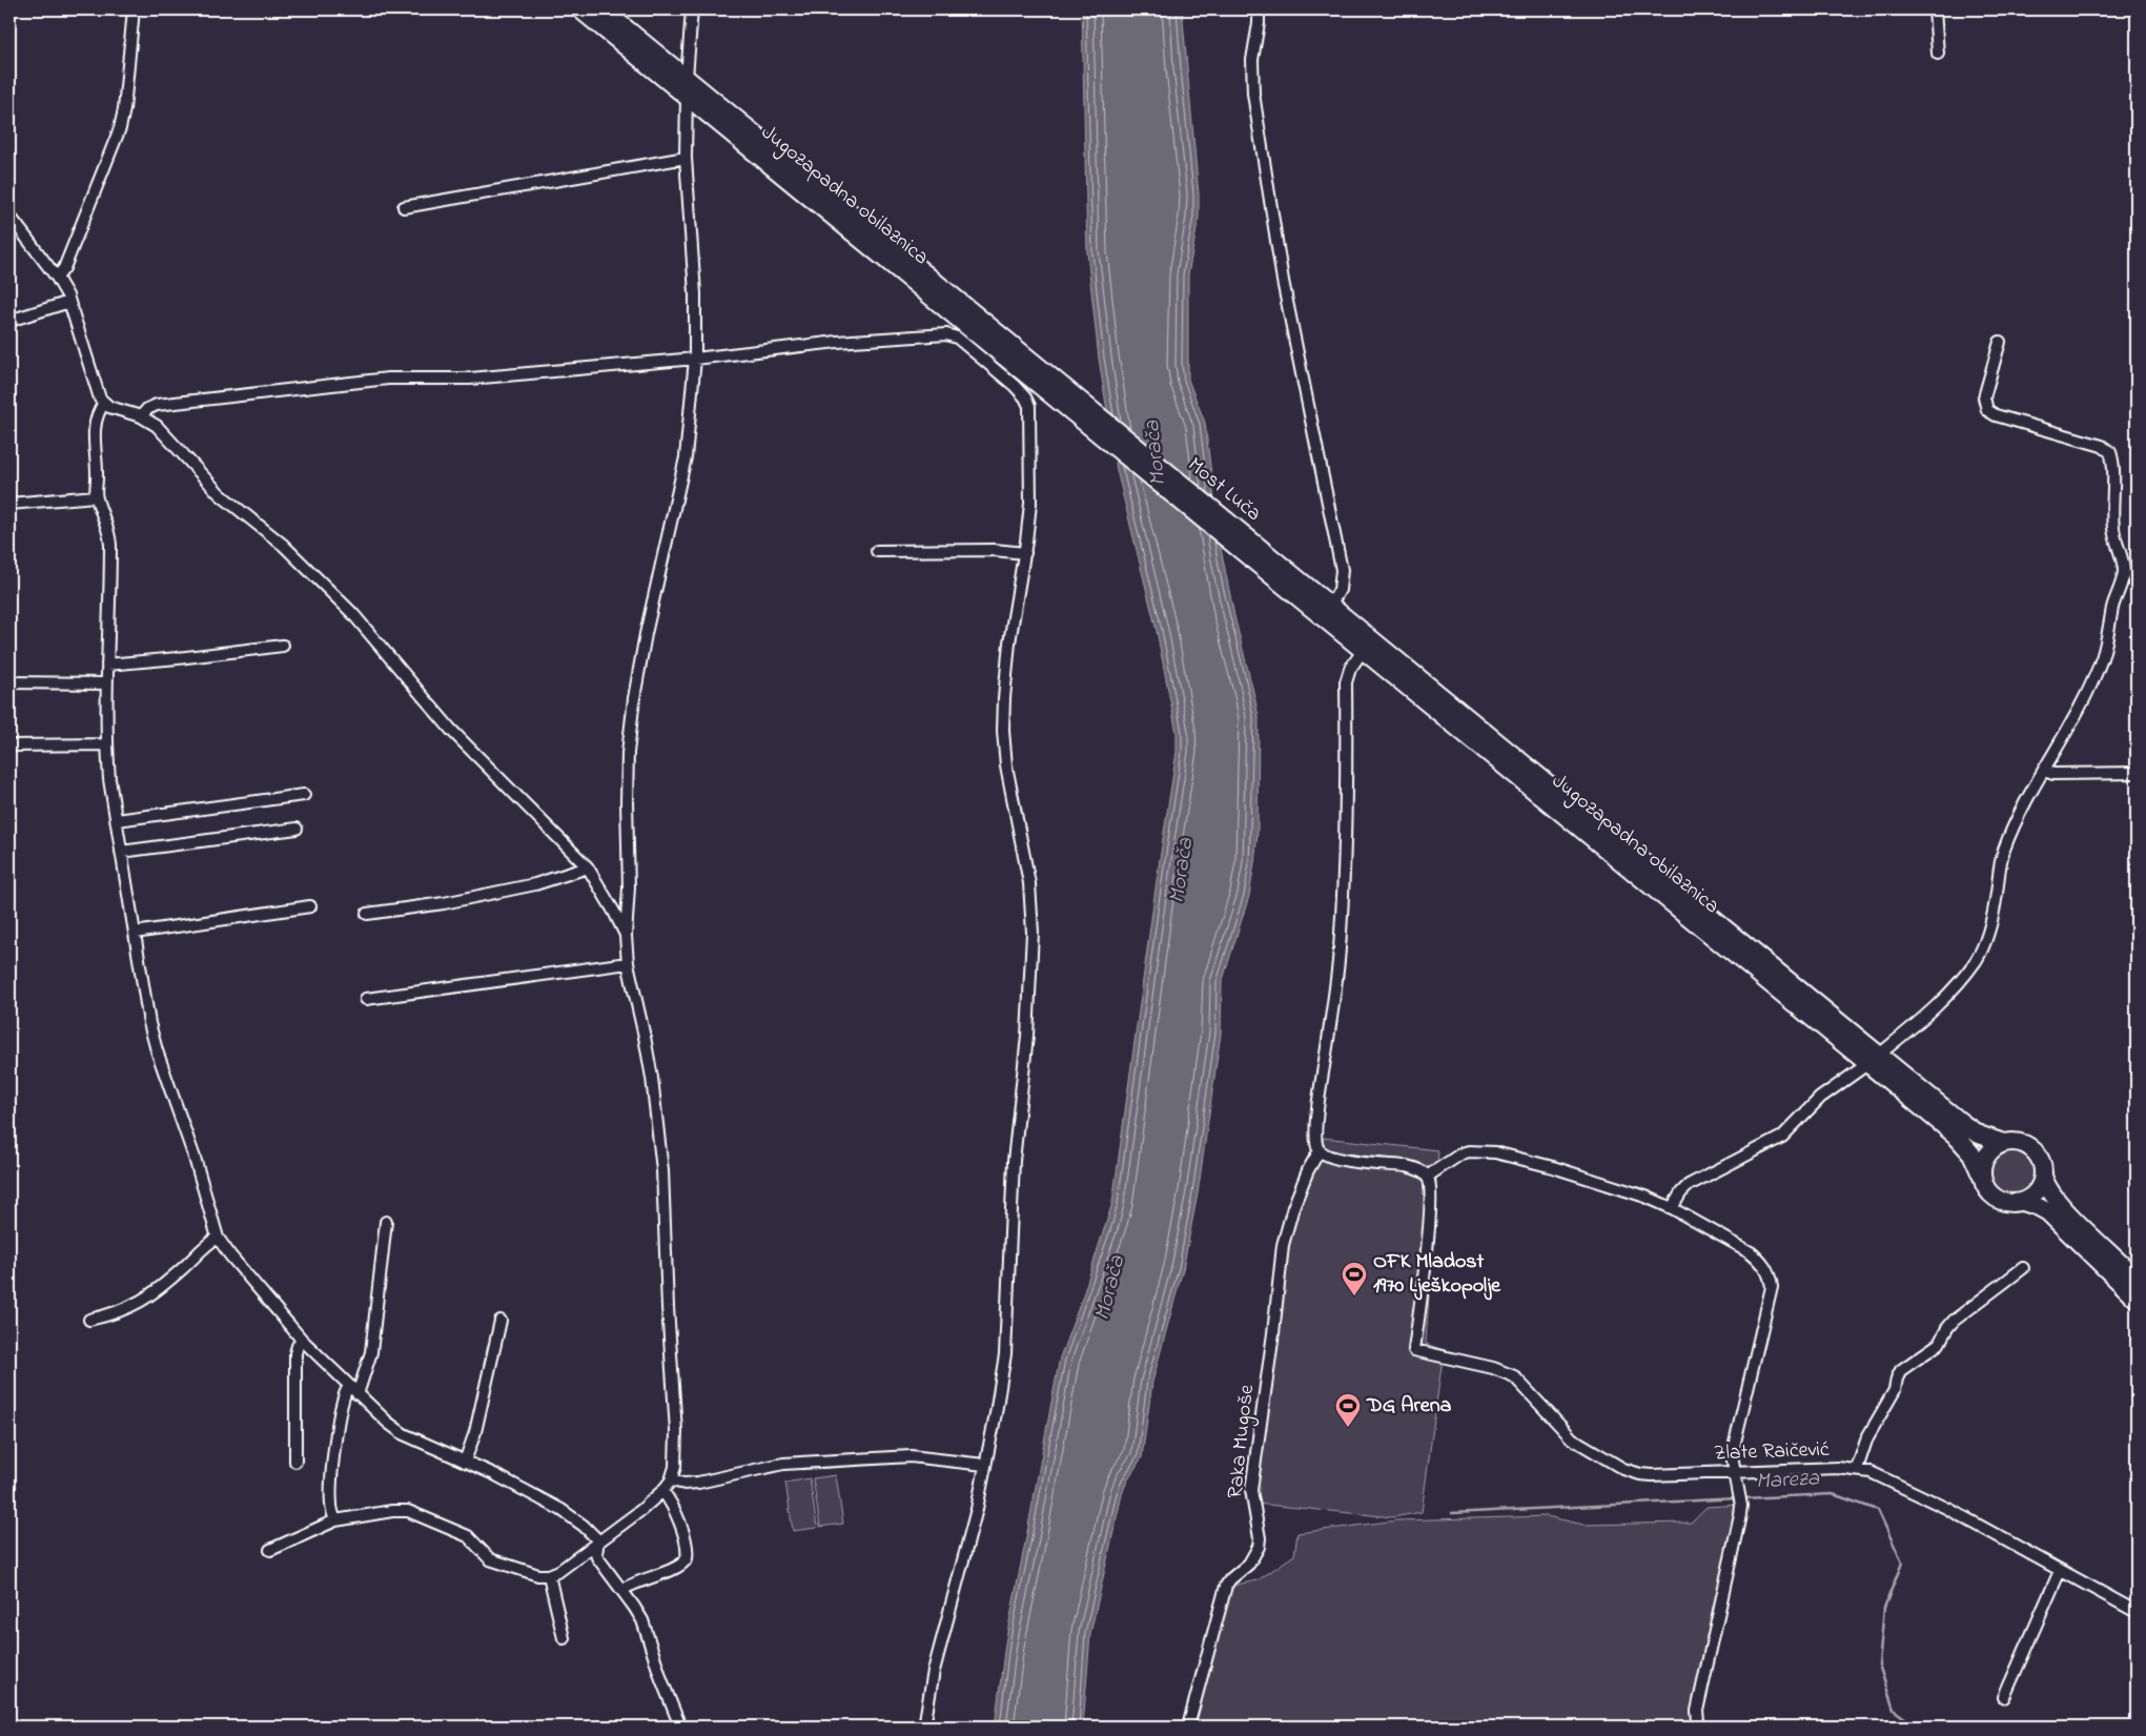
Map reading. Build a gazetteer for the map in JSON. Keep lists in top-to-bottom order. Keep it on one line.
{"streets":{"main road":["Jugozapadna obilaznica","Most Luča"],"street":["Raka Mugoše","Zlate Raičević"]},"crossings":[["Jugozapadna obilaznica","Most Luča"]],"water":["Morača","Mareza"],"places":{"sports":["OFK Mladost 1970 Lješkopolje","DG Arena"]}}
